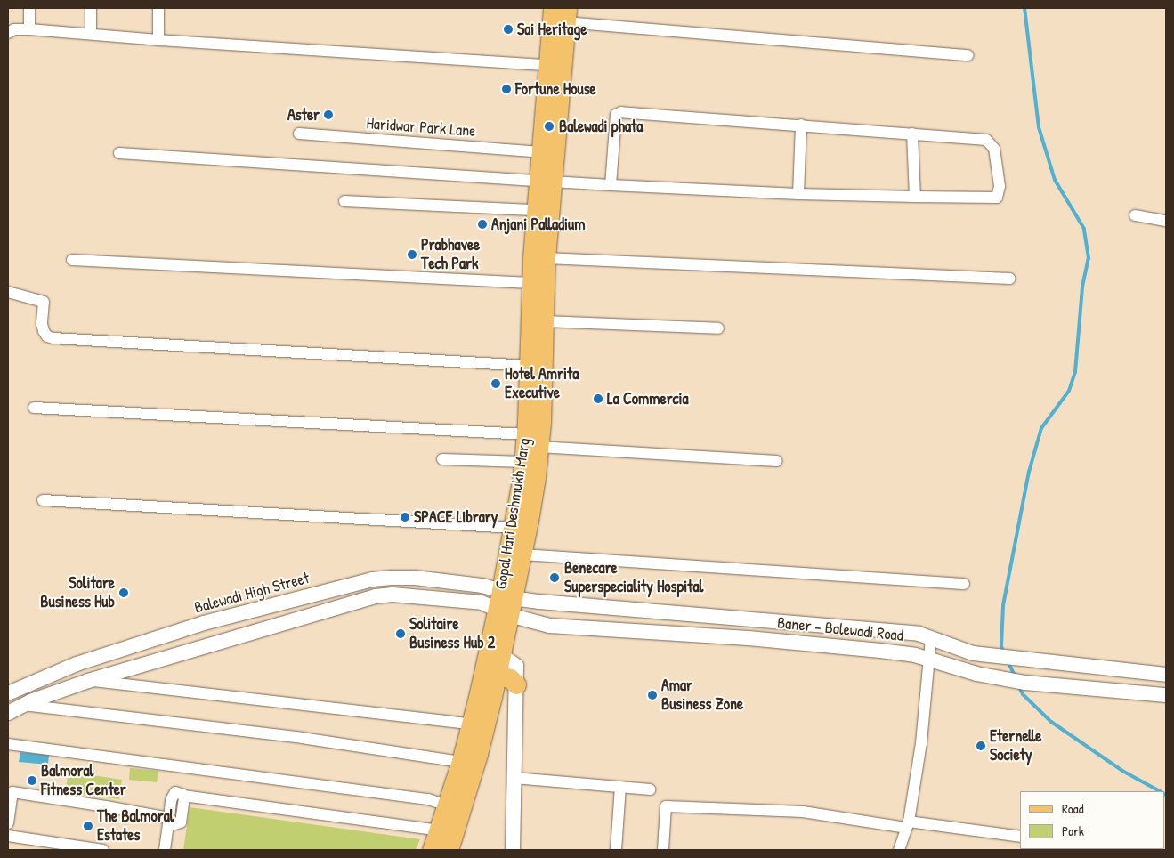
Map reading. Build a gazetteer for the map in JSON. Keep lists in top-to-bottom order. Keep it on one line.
{"streets":{"main road":["Gopal Hari Deshmukh Marg"],"street":["Haridwar Park Lane","Balewadi High Street","Baner - Balewadi Road"]},"crossings":[["Haridwar Park Lane","Gopal Hari Deshmukh Marg"],["Gopal Hari Deshmukh Marg","Balewadi High Street"],["Gopal Hari Deshmukh Marg","Baner - Balewadi Road"],["Balewadi High Street","Baner - Balewadi Road"]],"places":["Sai Heritage","Fortune House","Aster","Balewadi phata","Anjani Palladium","Prabhavee Tech Park","Hotel Amrita Executive","La Commercia","SPACE Library","Benecare Superspeciality Hospital","Solitare Business Hub","Solitaire Business Hub 2","Amar Business Zone","Eternelle Society","Balmoral Fitness Center","The Balmoral Estates"],"legend":["Road","Park"]}
